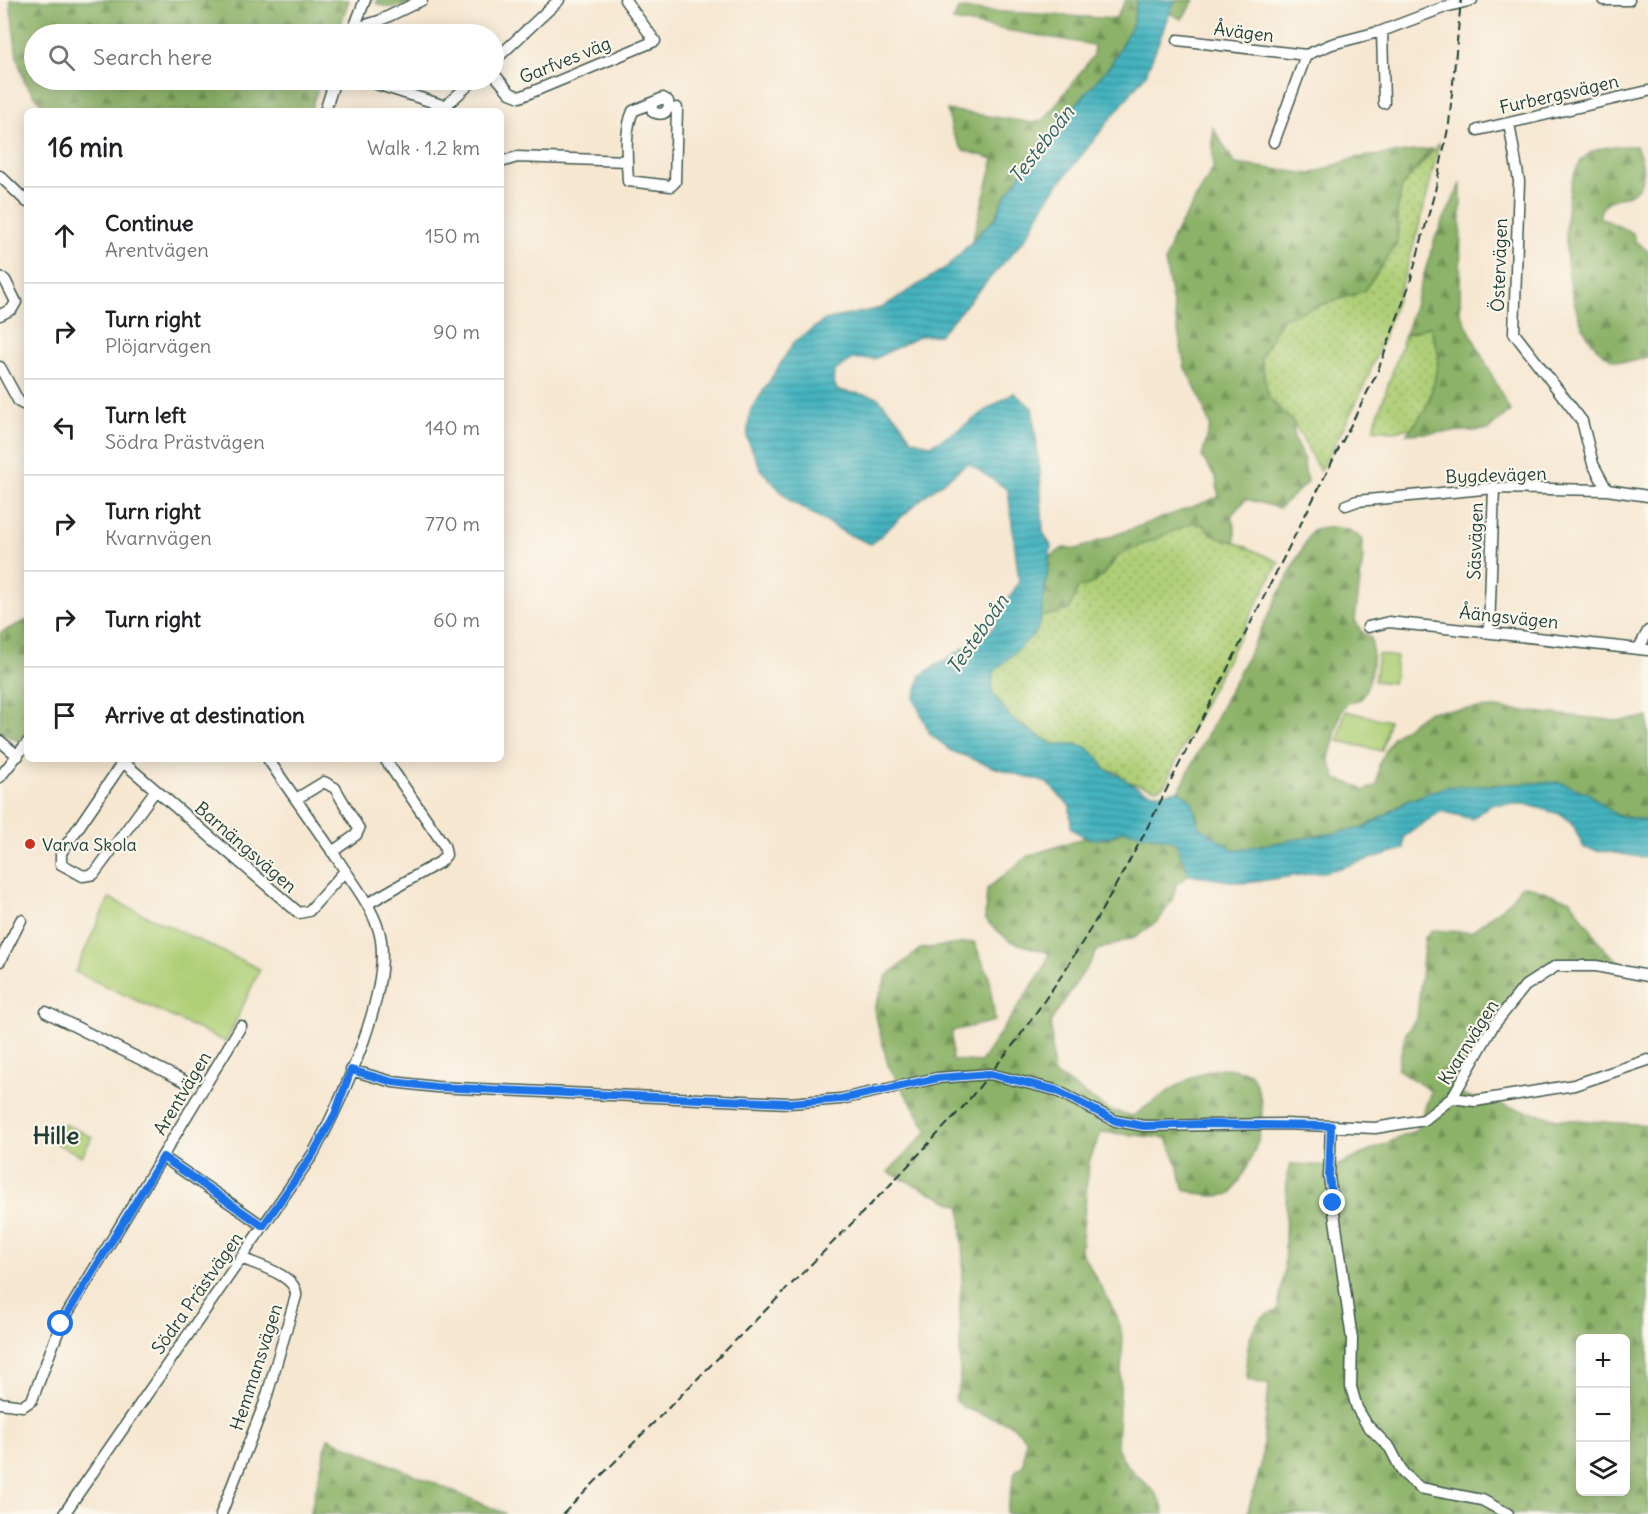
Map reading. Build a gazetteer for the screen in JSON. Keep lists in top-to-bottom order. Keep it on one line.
{"streets":{"street":["Åvägen","Garfves väg","Furbergsvägen","Östervägen","Bygdevägen","Säsvägen","Åängsvägen","Barnängsvägen","Kvarnvägen","Arentvägen","Södra Prästvägen","Hemmansvägen"]},"crossings":[["Furbergsvägen","Östervägen"],["Östervägen","Bygdevägen"],["Bygdevägen","Säsvägen"],["Säsvägen","Åängsvägen"],["Barnängsvägen","Södra Prästvägen"],["Kvarnvägen","Södra Prästvägen"],["Södra Prästvägen","Hemmansvägen"]],"districts":["Hille"],"water":["Testeboån"],"places":["Varva Skola"],"page":{"search":"Search here","heading":["16 min","Walk · 1.2 km"],"list":[["Continue","Arentvägen","150 m"],["Turn right","Plöjarvägen","90 m"],["Turn left","Södra Prästvägen","140 m"],["Turn right","Kvarnvägen","770 m"],["Turn right","60 m"],"Arrive at destination"],"map_buttons":["+","−"]}}
